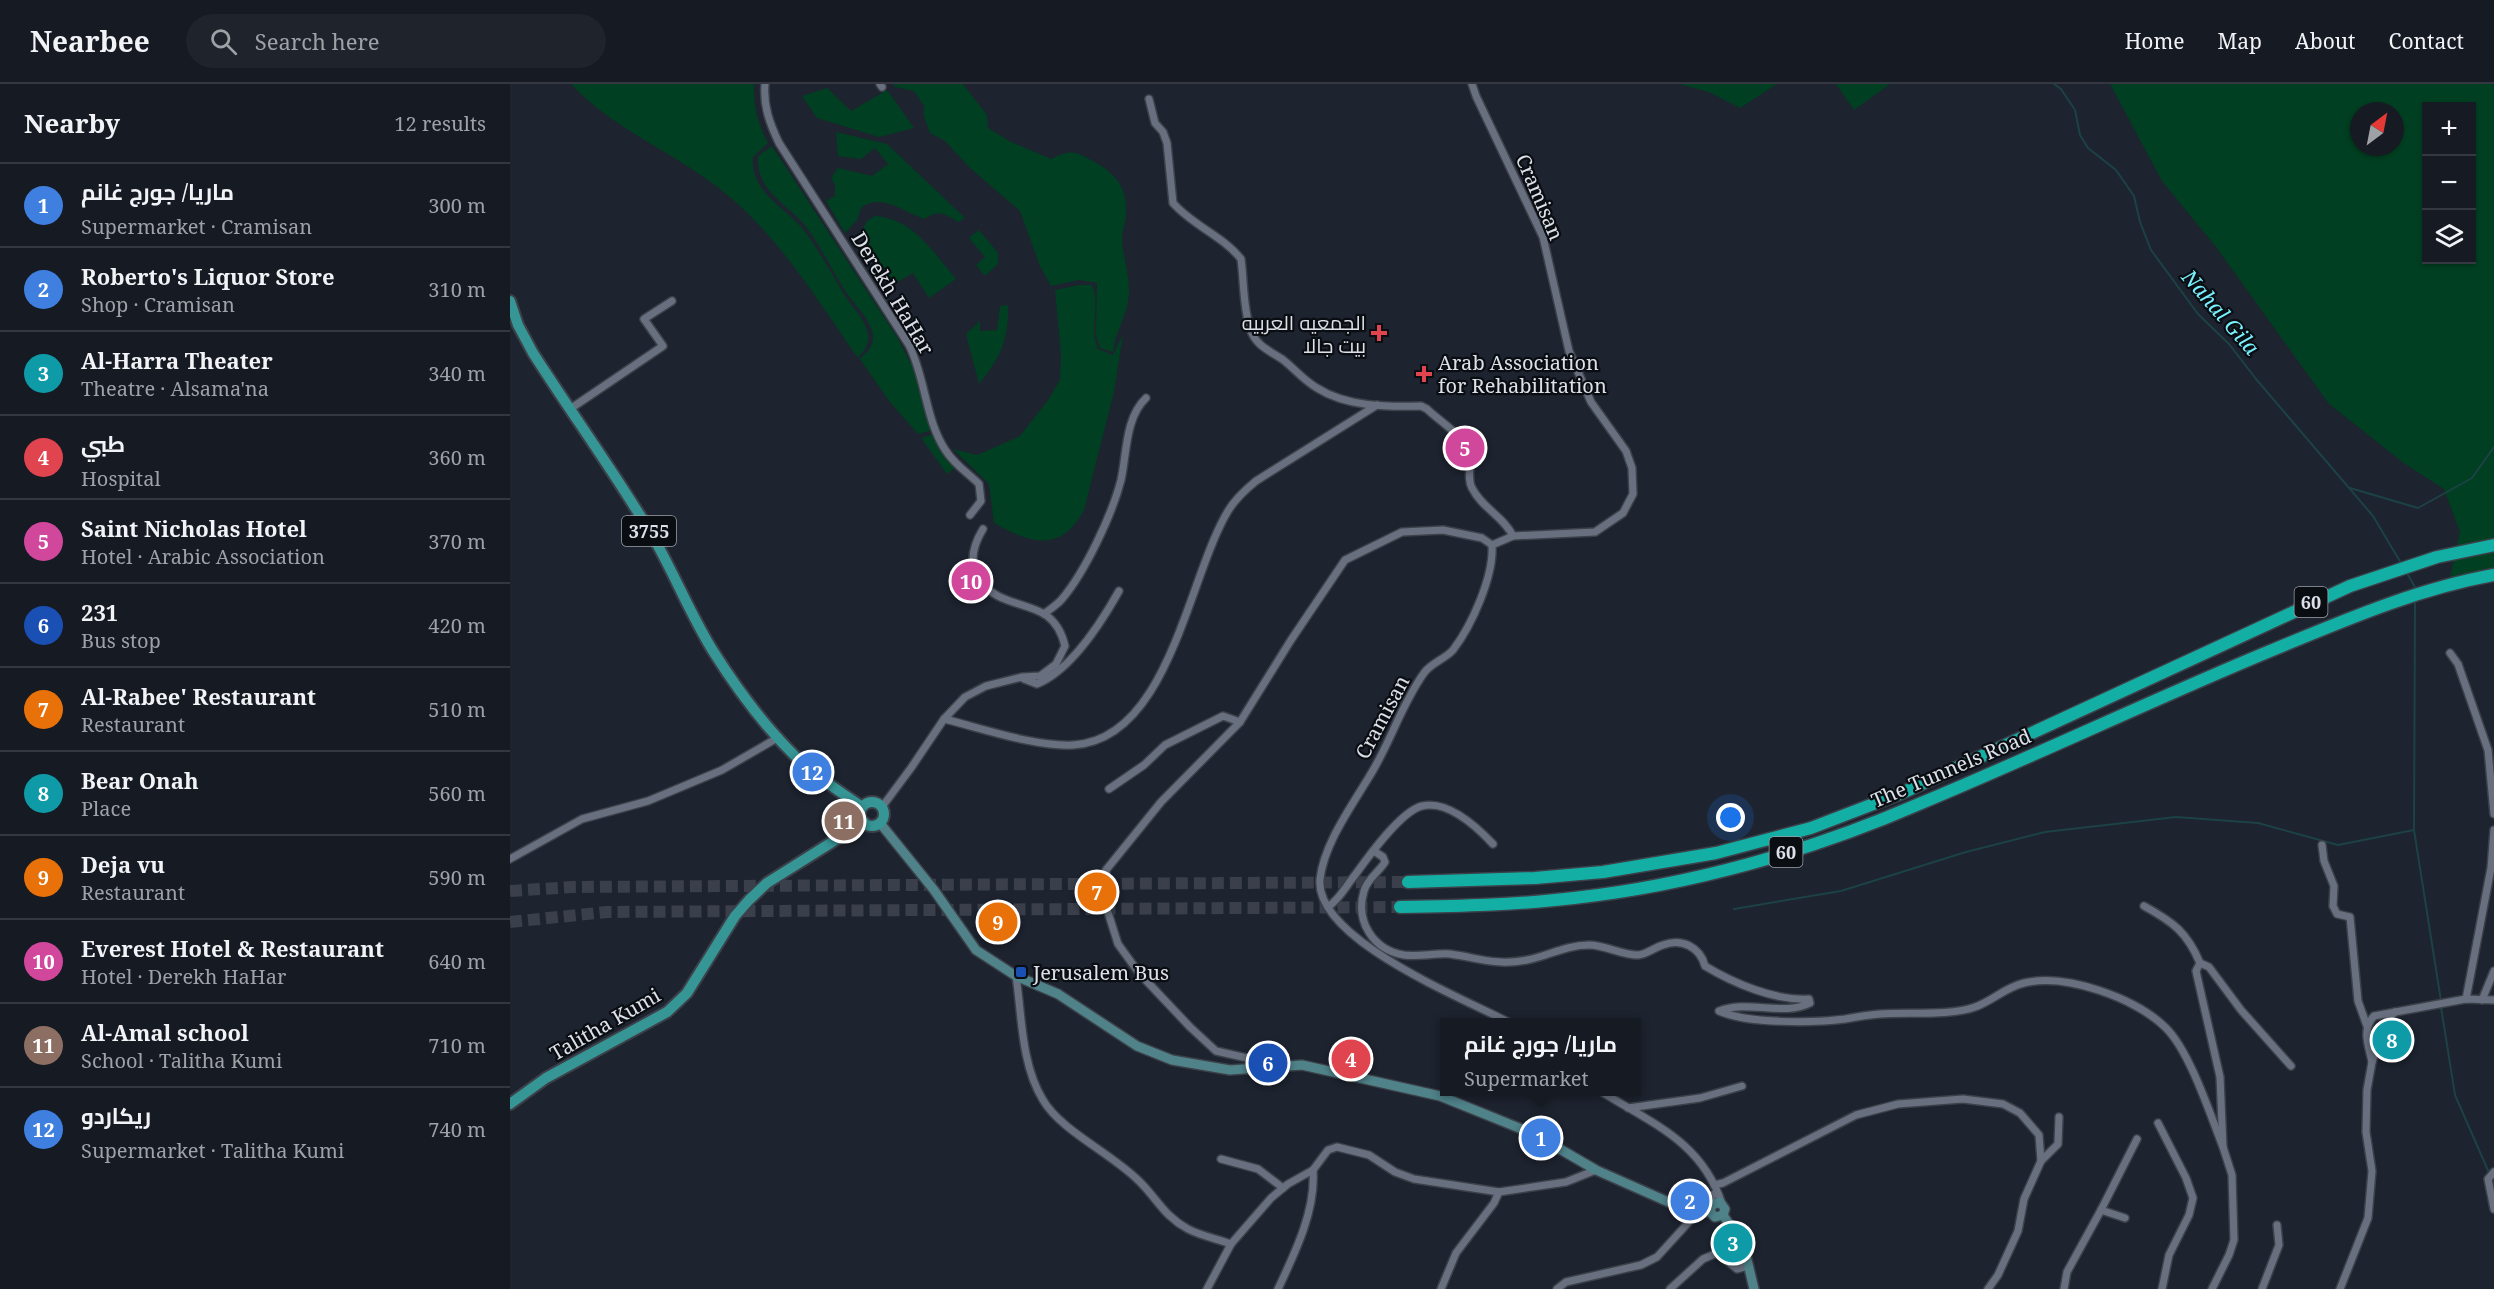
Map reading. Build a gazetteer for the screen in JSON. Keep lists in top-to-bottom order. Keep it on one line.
{"streets":{"highway":["60","The Tunnels Road"],"main road":["3755","Talitha Kumi"],"street":["Cramisan","Derekh HaHar"]},"crossings":[["3755","Talitha Kumi"]],"water":["Nahal Gila"],"places":{"health":["الجمعيه العربيه بيت جالا","Arab Association for Rehabilitation"],"transit":["Jerusalem Bus"]},"north":"top right","page":{"header":"Nearbee","search":"Search here","nav":["Home","Map","About","Contact"],"heading":["Nearby","12 results"],"map_buttons":["+","−"],"list":[{"mark":"1","name":"ماريا/ جورج غانم","note":"Supermarket · Cramisan","value":"300 m"},{"mark":"2","name":"Roberto's Liquor Store","note":"Shop · Cramisan","value":"310 m"},{"mark":"3","name":"Al-Harra Theater","note":"Theatre · Alsama'na","value":"340 m"},{"mark":"4","name":"طبي","note":"Hospital","value":"360 m"},{"mark":"5","name":"Saint Nicholas Hotel","note":"Hotel · Arabic Association","value":"370 m"},{"mark":"6","name":"231","note":"Bus stop","value":"420 m"},{"mark":"7","name":"Al-Rabee' Restaurant","note":"Restaurant","value":"510 m"},{"mark":"8","name":"Bear Onah","note":"Place","value":"560 m"},{"mark":"9","name":"Deja vu","note":"Restaurant","value":"590 m"},{"mark":"10","name":"Everest Hotel & Restaurant","note":"Hotel · Derekh HaHar","value":"640 m"},{"mark":"11","name":"Al-Amal school","note":"School · Talitha Kumi","value":"710 m"},{"mark":"12","name":"ريكاردو","note":"Supermarket · Talitha Kumi","value":"740 m"}],"pins":["5","10","12","11","7","9","8","4","6","1","2","3"],"popup":["ماريا/ جورج غانم","Supermarket"]}}
